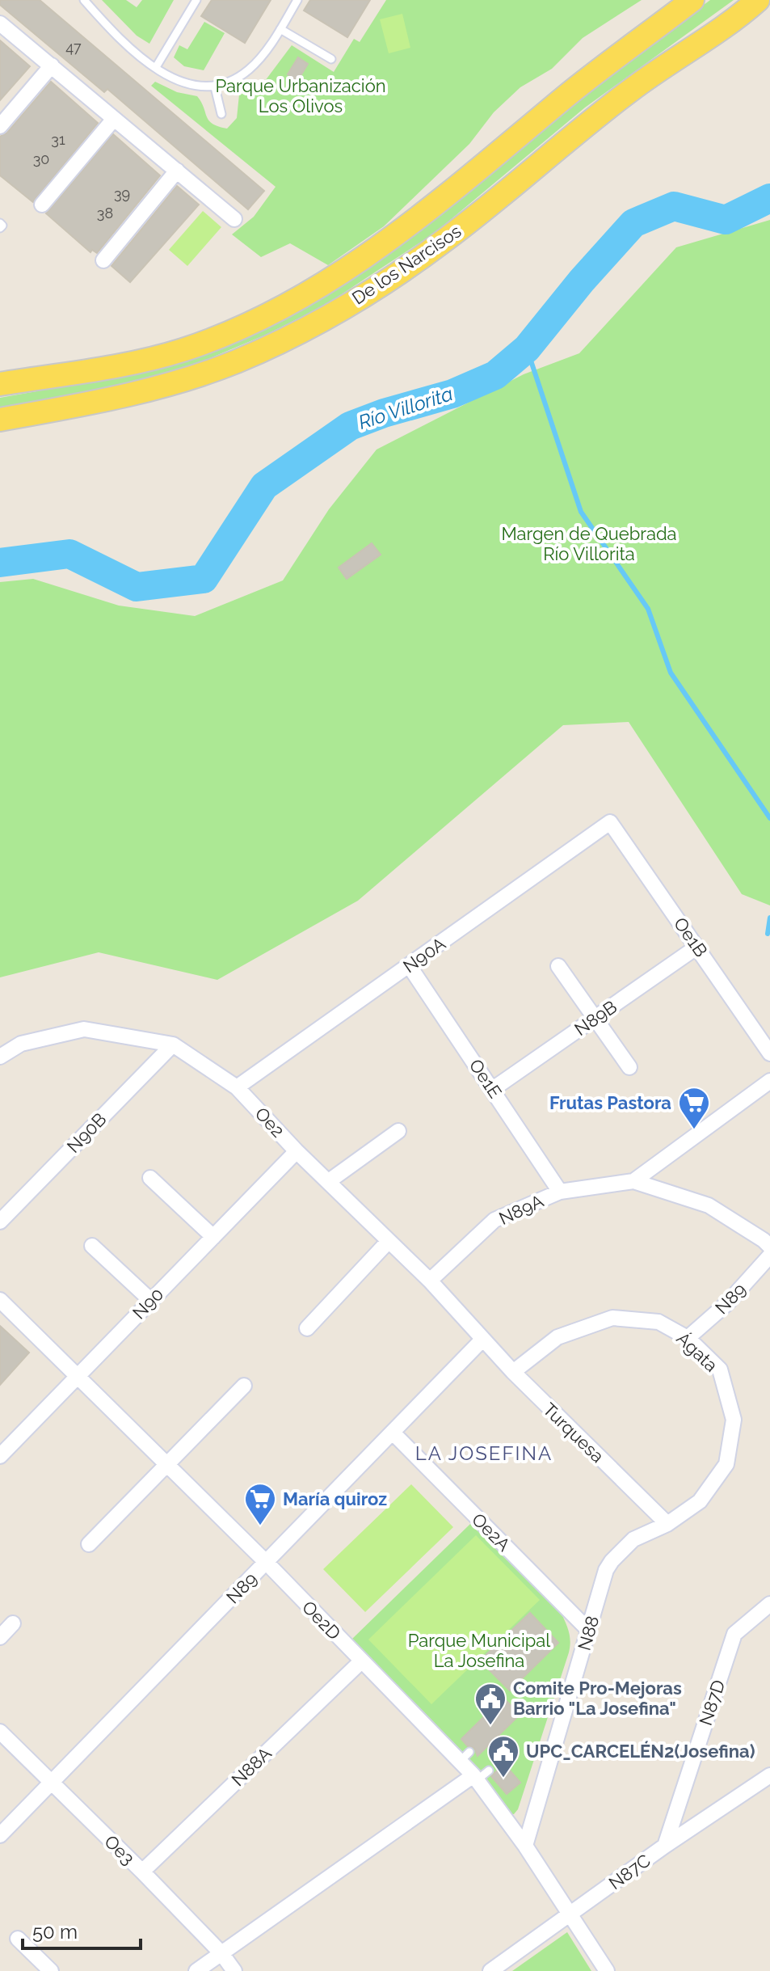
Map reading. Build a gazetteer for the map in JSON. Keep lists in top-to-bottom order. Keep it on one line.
{"streets":{"main road":["De los Narcisos"],"street":["Oe1B","N90A","N89B","Oe1E","Oe2","N90B","N89A","N89","N90","Ágata","Turquesa","Oe2A","Oe2D","N88","N87D","N88A","Oe3","N87C"]},"crossings":[["Oe1B","N90A"],["Oe1B","N89B"],["N90A","Oe1E"],["N90A","Oe2"],["N89B","Oe1E"],["Oe1E","N89A"],["Oe2","N90B"],["Oe2","N89A"],["Oe2","N89"],["Oe2","N90"],["Oe2","Turquesa"],["N89","Ágata"],["N89","Turquesa"],["N89","Oe2A"],["N89","Oe2D"],["N89","Oe3"],["N90","Oe2D"],["Ágata","Turquesa"],["Ágata","N88"],["Turquesa","N88"],["Oe2A","N88"],["Oe2D","N88"],["Oe2D","N88A"],["Oe2D","N87C"],["N87D","N87C"],["N88A","Oe3"]],"districts":["LA JOSEFINA"],"water":["Río Villorita"],"parks":["Parque Urbanización Los Olivos","Margen de Quebrada Río Villorita","Parque Municipal La Josefina"],"places":{"supermarket":["Frutas Pastora","María quiroz"],"public building":["Comite Pro-Mejoras Barrio \"La Josefina\"","UPC_CARCELÉN2(Josefina)"]},"house_numbers":["47","31","30","39","38"],"scale_bar":"50 m"}
